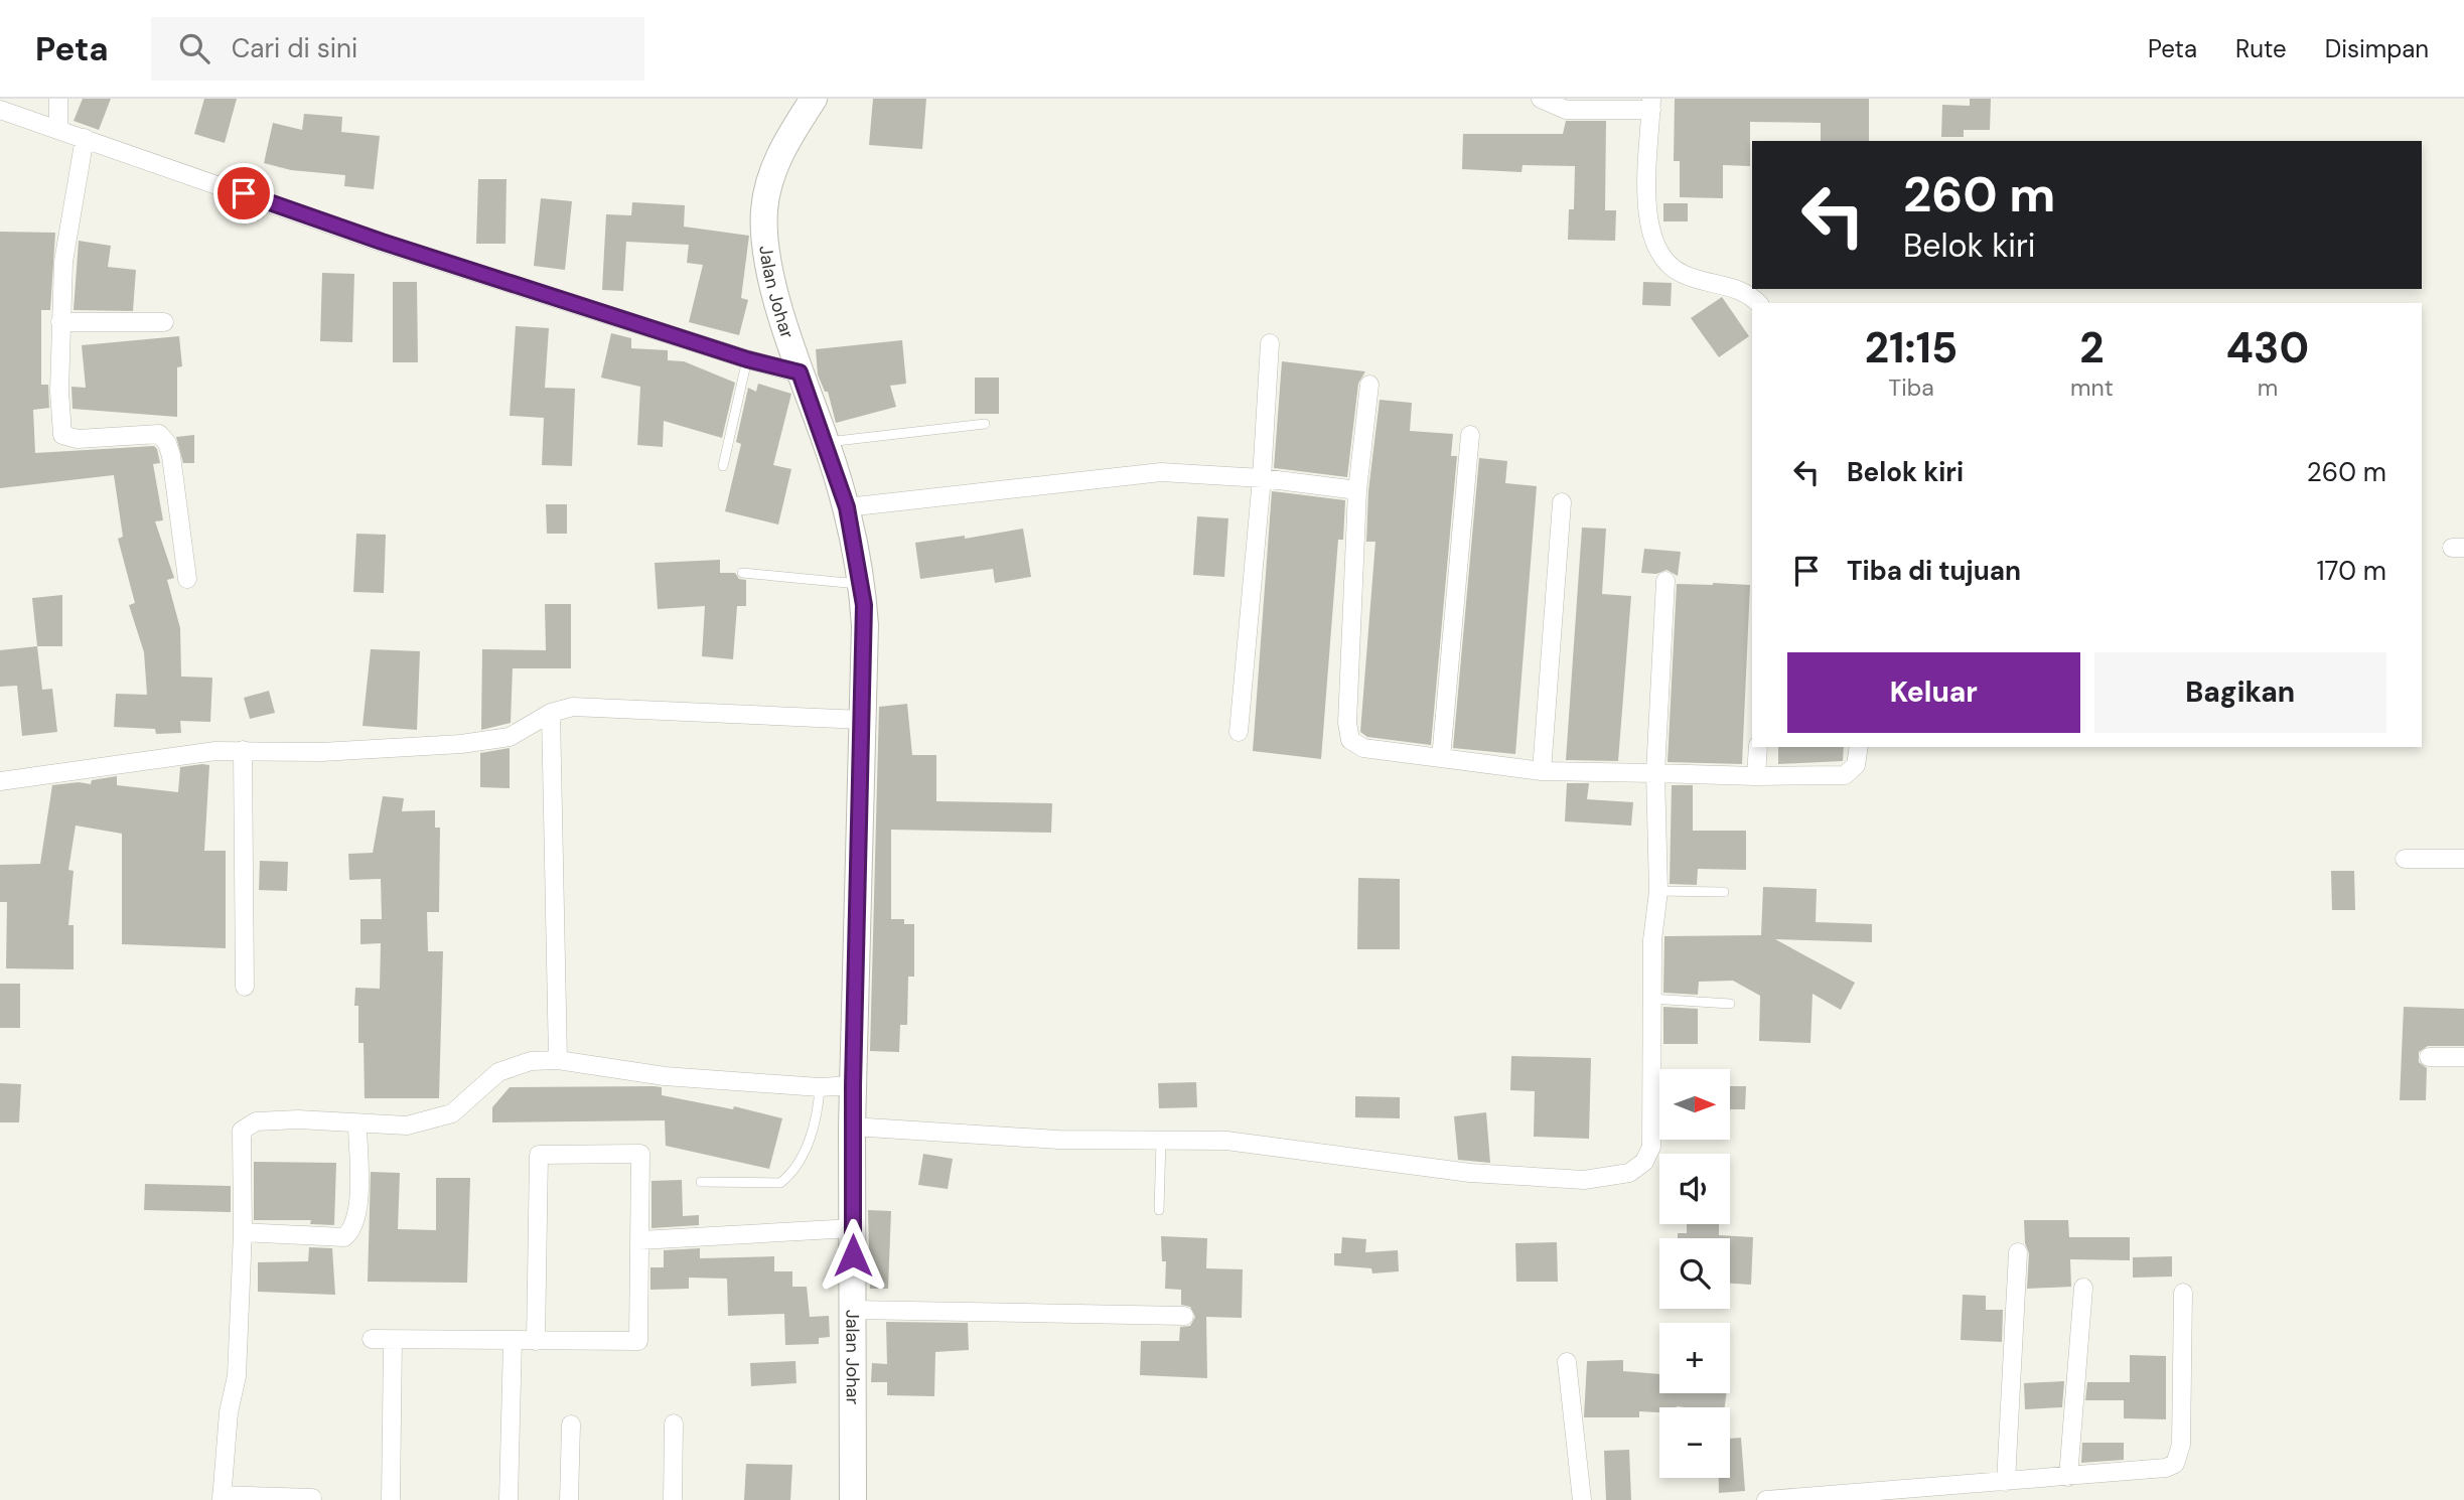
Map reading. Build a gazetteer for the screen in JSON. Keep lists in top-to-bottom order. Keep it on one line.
{"streets":{"street":["Jalan Johar"]},"north":"right","page":{"header":"Peta","search":"Cari di sini","nav":["Peta","Rute","Disimpan"],"turn":["260 m","Belok kiri"],"eta":["21:15","Tiba","2","mnt","430","m"],"list":[{"name":"Belok kiri","value":"260 m"},{"name":"Tiba di tujuan","value":"170 m"}],"buttons":["Keluar","Bagikan"],"map_buttons":["+","−"]}}
